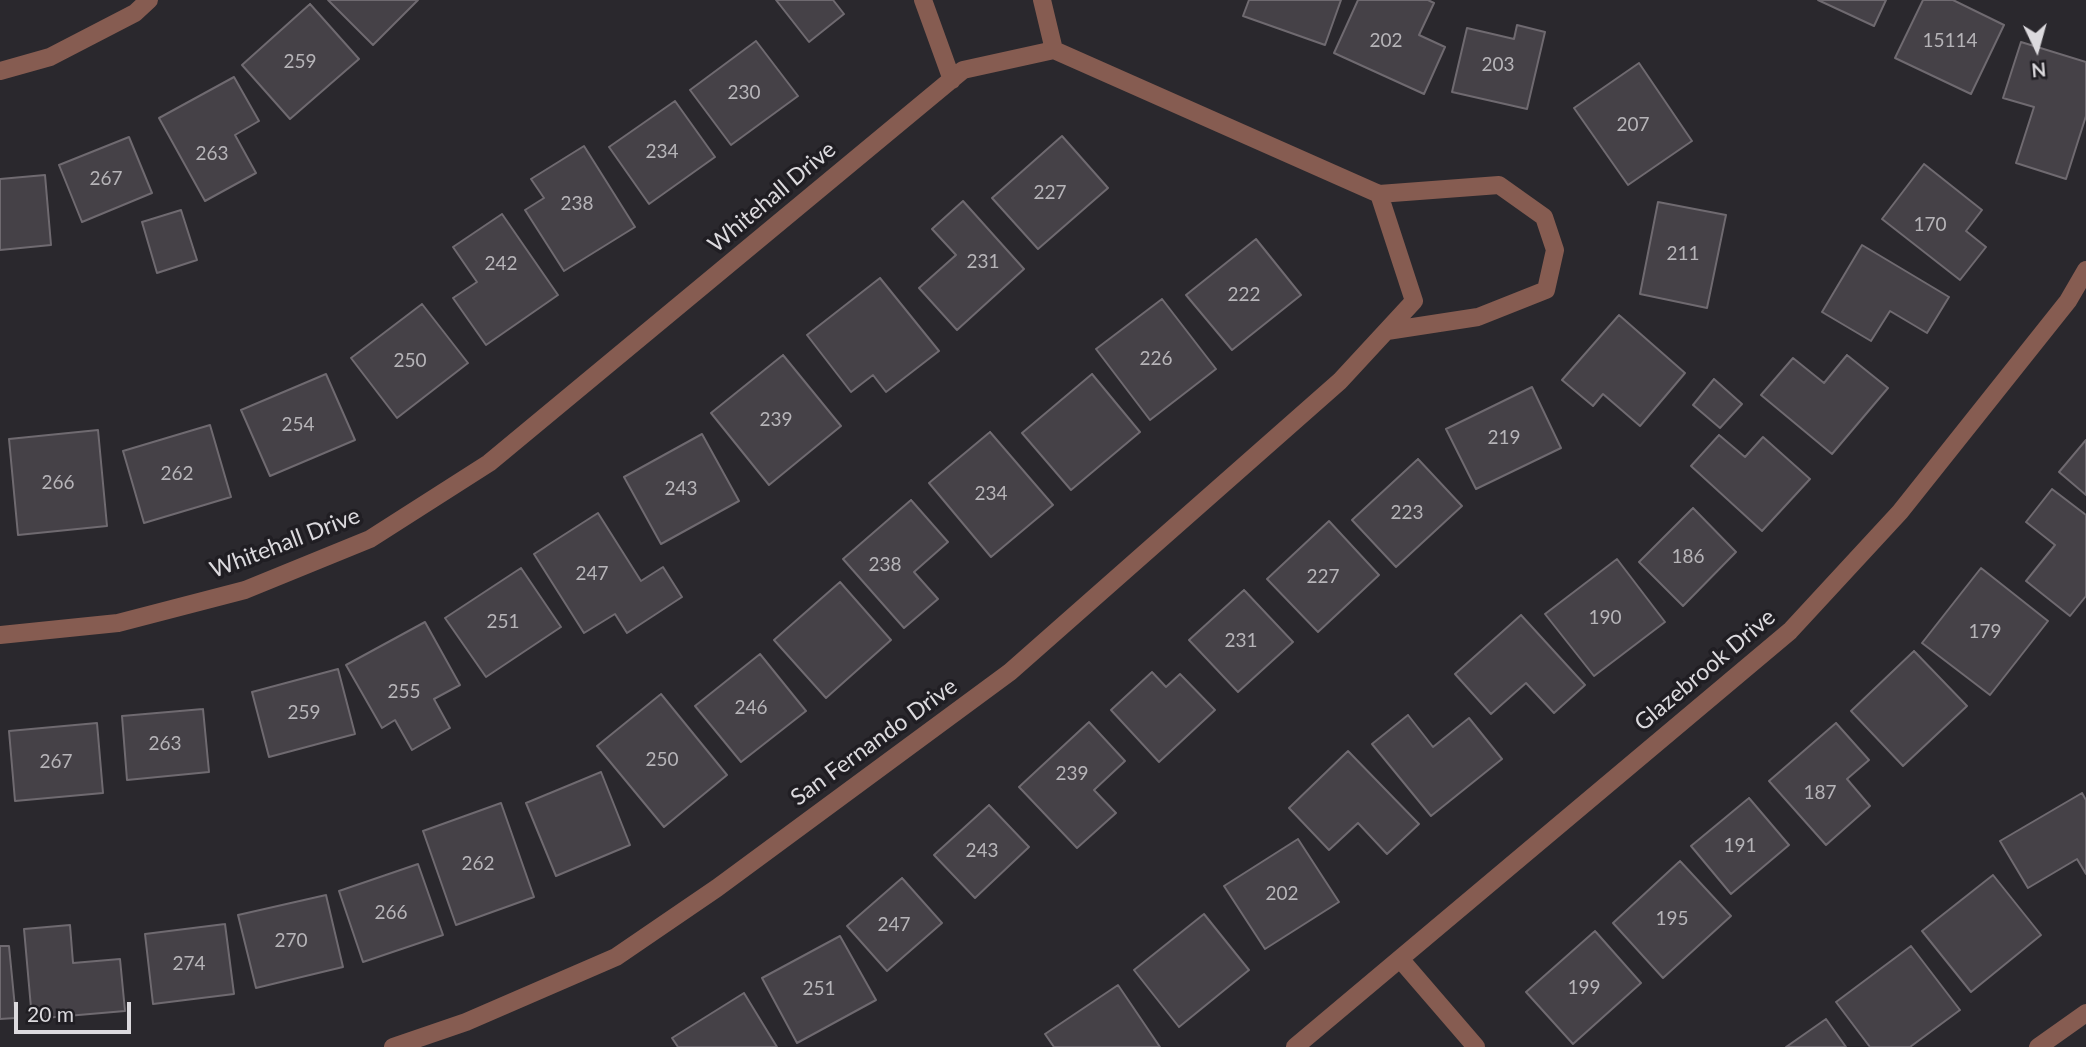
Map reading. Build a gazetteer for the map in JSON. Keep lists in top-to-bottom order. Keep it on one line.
{"streets":{"street":["Whitehall Drive","Glazebrook Drive","San Fernando Drive"]},"house_numbers":["202","15114","259","203","230","207","234","263","267","227","238","170","211","231","242","222","226","250","239","254","219","262","266","243","234","223","186","238","247","227","190","251","179","231","255","246","259","263","250","267","239","187","191","243","262","202","266","195","247","270","274","199","251"],"scale_bar":"20 m","north":"bottom"}
